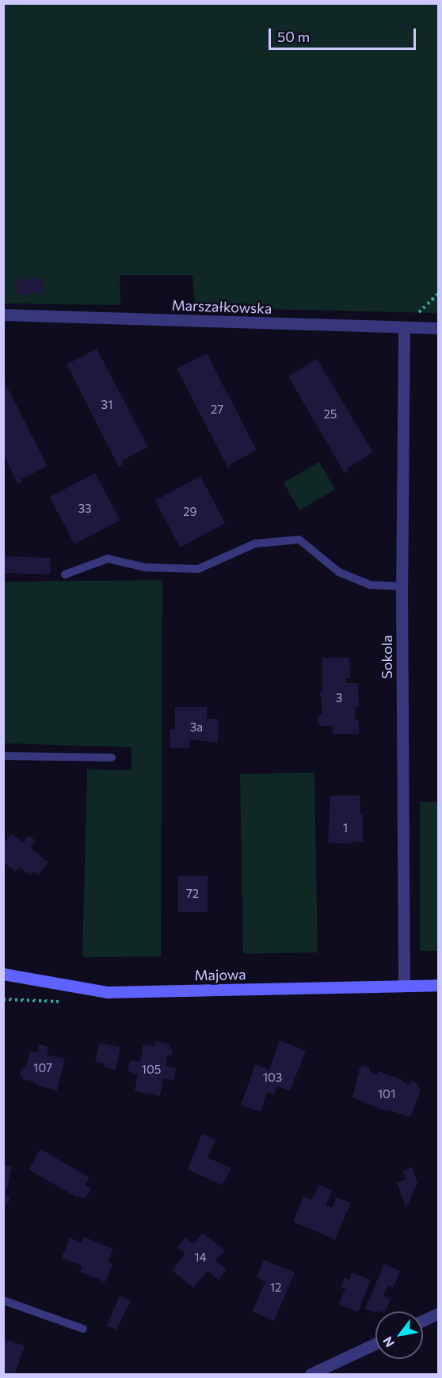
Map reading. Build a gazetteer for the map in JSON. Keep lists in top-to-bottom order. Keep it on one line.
{"streets":{"street":["Marszałkowska","Sokola","Majowa"]},"crossings":[["Marszałkowska","Sokola"],["Sokola","Majowa"]],"house_numbers":["31","27","25","33","29","3","3a","1","72","107","105","103","101","14","12"],"scale_bar":"50 m","north":"bottom left"}
